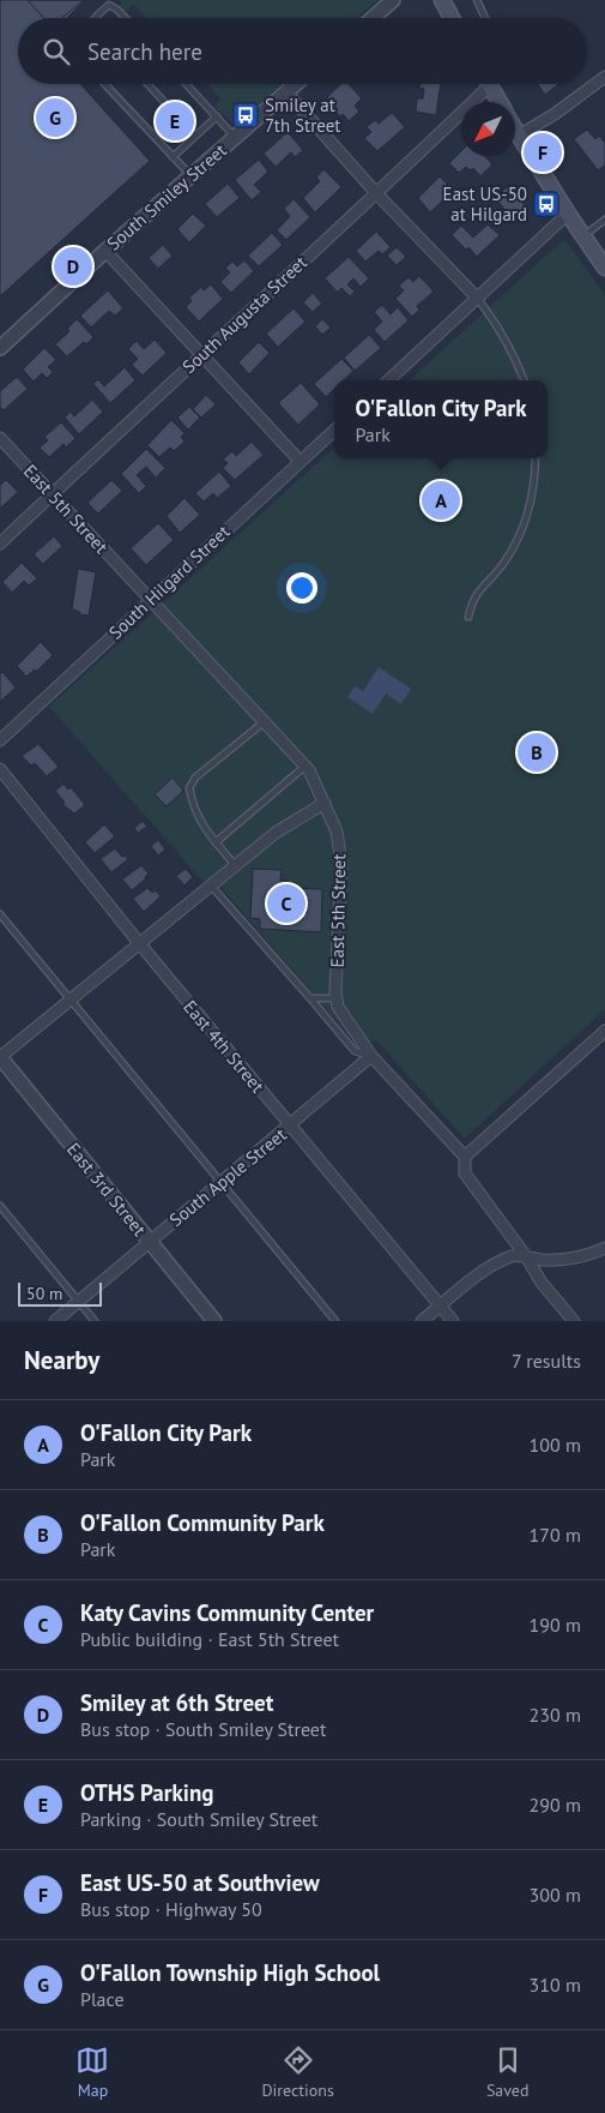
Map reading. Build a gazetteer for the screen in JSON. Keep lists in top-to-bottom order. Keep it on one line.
{"streets":{"street":["South Smiley Street","South Augusta Street","East 5th Street","South Hilgard Street","East 4th Street","South Apple Street","East 3rd Street"]},"crossings":[["South Augusta Street","East 5th Street"],["East 5th Street","South Hilgard Street"],["East 5th Street","South Apple Street"],["East 4th Street","South Apple Street"],["South Apple Street","East 3rd Street"]],"places":{"bus stop":["Smiley at 7th Street","East US-50 at Hilgard"]},"scale_bar":"50 m","north":"bottom left","page":{"search":"Search here","pins":["G","E","F","D","A","B","C"],"popup":["O'Fallon City Park","Park"],"scale":"50 m","heading":["Nearby","7 results"],"list":[{"mark":"A","name":"O'Fallon City Park","note":"Park","value":"100 m"},{"mark":"B","name":"O'Fallon Community Park","note":"Park","value":"170 m"},{"mark":"C","name":"Katy Cavins Community Center","note":"Public building · East 5th Street","value":"190 m"},{"mark":"D","name":"Smiley at 6th Street","note":"Bus stop · South Smiley Street","value":"230 m"},{"mark":"E","name":"OTHS Parking","note":"Parking · South Smiley Street","value":"290 m"},{"mark":"F","name":"East US-50 at Southview","note":"Bus stop · Highway 50","value":"300 m"},{"mark":"G","name":"O'Fallon Township High School","note":"Place","value":"310 m"}],"nav":["Map","Directions","Saved"]}}
